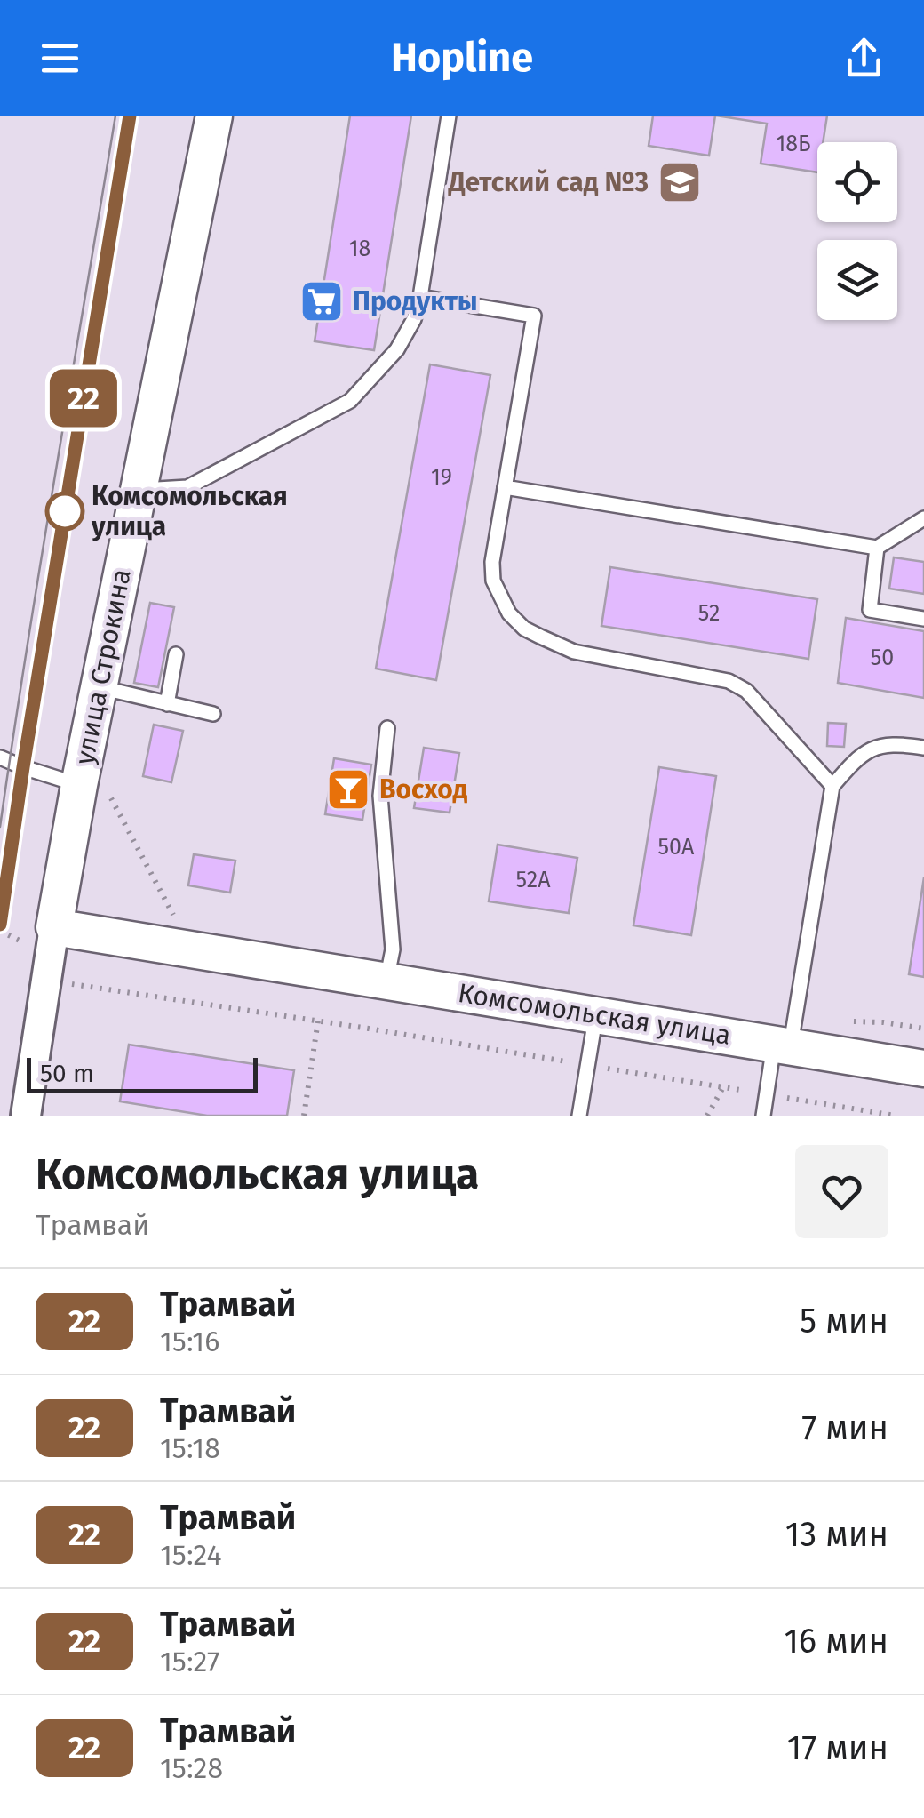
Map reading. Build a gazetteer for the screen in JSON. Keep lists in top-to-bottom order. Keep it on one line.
{"streets":{"street":["улица Строкина","Комсомольская улица"]},"crossings":[["улица Строкина","Комсомольская улица"]],"places":{"school or university":["Детский сад №3"],"supermarket":["Продукты"],"other":["Комсомольская улица"],"bar":["Восход"]},"lines":["tram line 22"],"house_numbers":["18Б","18","19","52","50","50А","52А"],"scale_bar":"50 m","page":{"header":"Hopline","on_map":"22","scale":"50 m","heading":["Комсомольская улица","Трамвай"],"list":[{"mark":"22","name":"Трамвай","note":"15:16","value":"5 мин"},{"mark":"22","name":"Трамвай","note":"15:18","value":"7 мин"},{"mark":"22","name":"Трамвай","note":"15:24","value":"13 мин"},{"mark":"22","name":"Трамвай","note":"15:27","value":"16 мин"},{"mark":"22","name":"Трамвай","note":"15:28","value":"17 мин"}]}}
